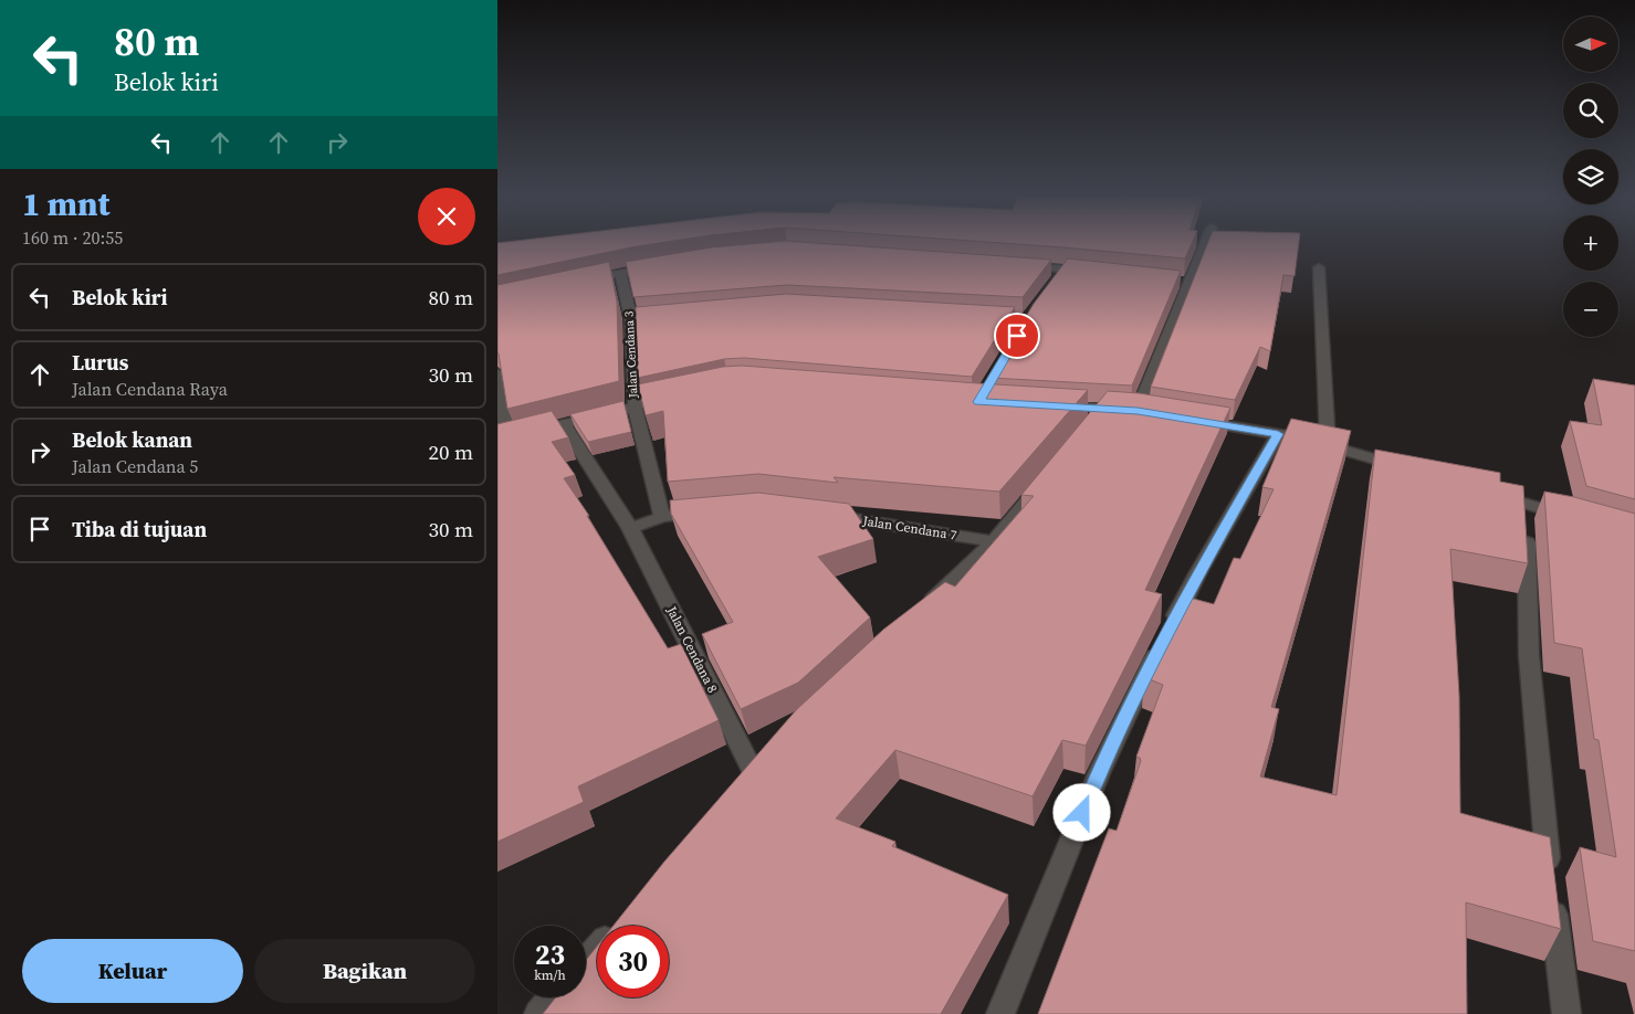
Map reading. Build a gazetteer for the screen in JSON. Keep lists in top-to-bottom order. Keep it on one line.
{"streets":{"street":["Jalan Cendana 3","Jalan Cendana 7","Jalan Cendana 8"]},"north":"right","page":{"turn":["80 m","Belok kiri"],"map_buttons":["+","−"],"heading":["1 mnt","160 m · 20:55"],"list":[{"name":"Belok kiri","value":"80 m"},{"name":"Lurus","note":"Jalan Cendana Raya","value":"30 m"},{"name":"Belok kanan","note":"Jalan Cendana 5","value":"20 m"},{"name":"Tiba di tujuan","value":"30 m"}],"speed":"23 km/h","limit":"30","buttons":["Keluar","Bagikan"]}}
